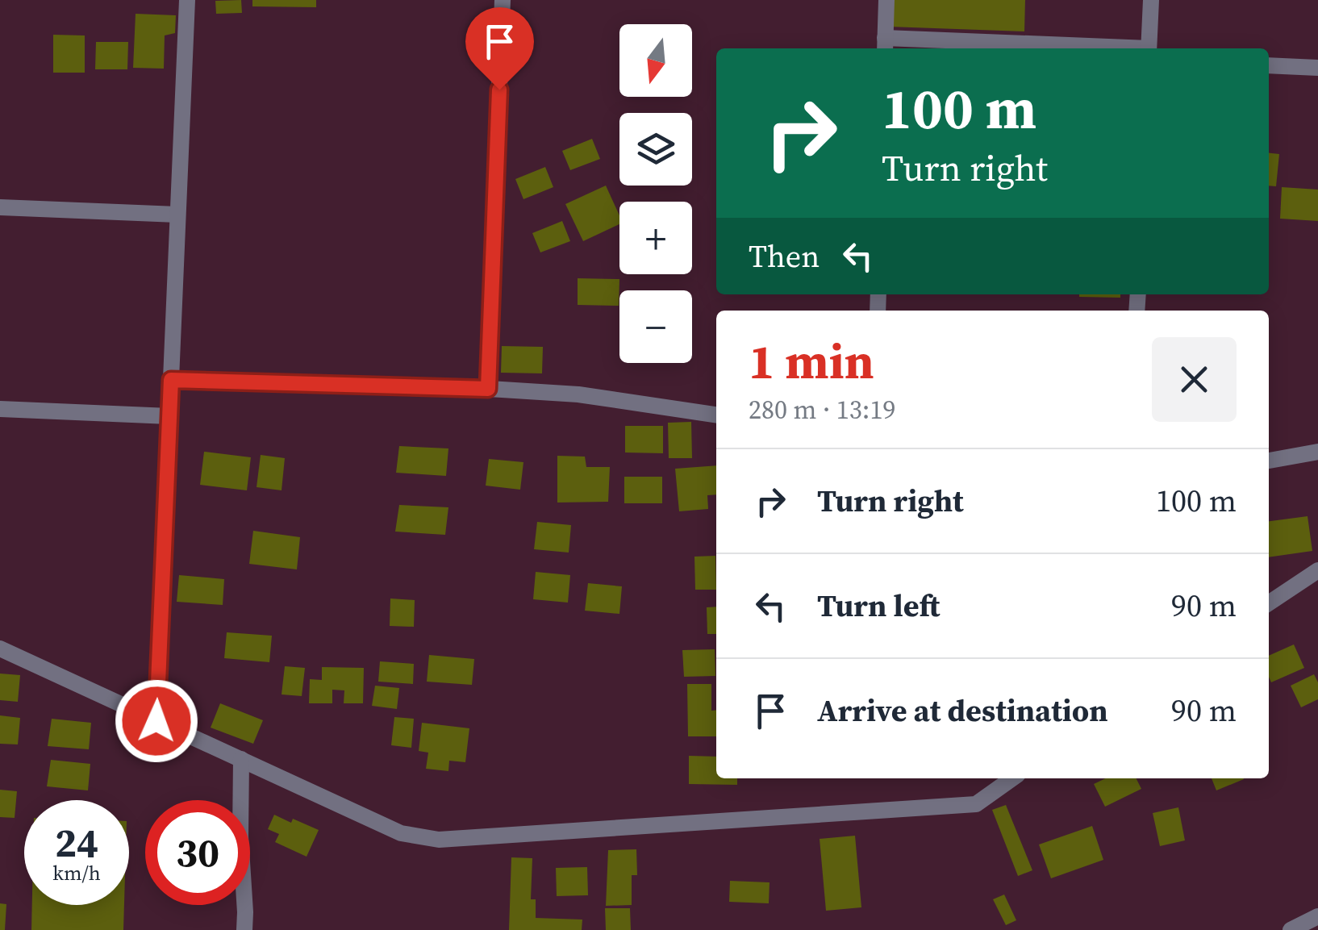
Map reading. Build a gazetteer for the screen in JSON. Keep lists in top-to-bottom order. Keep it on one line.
{"north":"bottom","page":{"map_buttons":["+","−"],"turn":["100 m","Turn right"],"then":"Then","heading":["1 min","280 m · 13:19"],"list":[{"name":"Turn right","value":"100 m"},{"name":"Turn left","value":"90 m"},{"name":"Arrive at destination","value":"90 m"}],"speed":"24 km/h","limit":"30"}}
